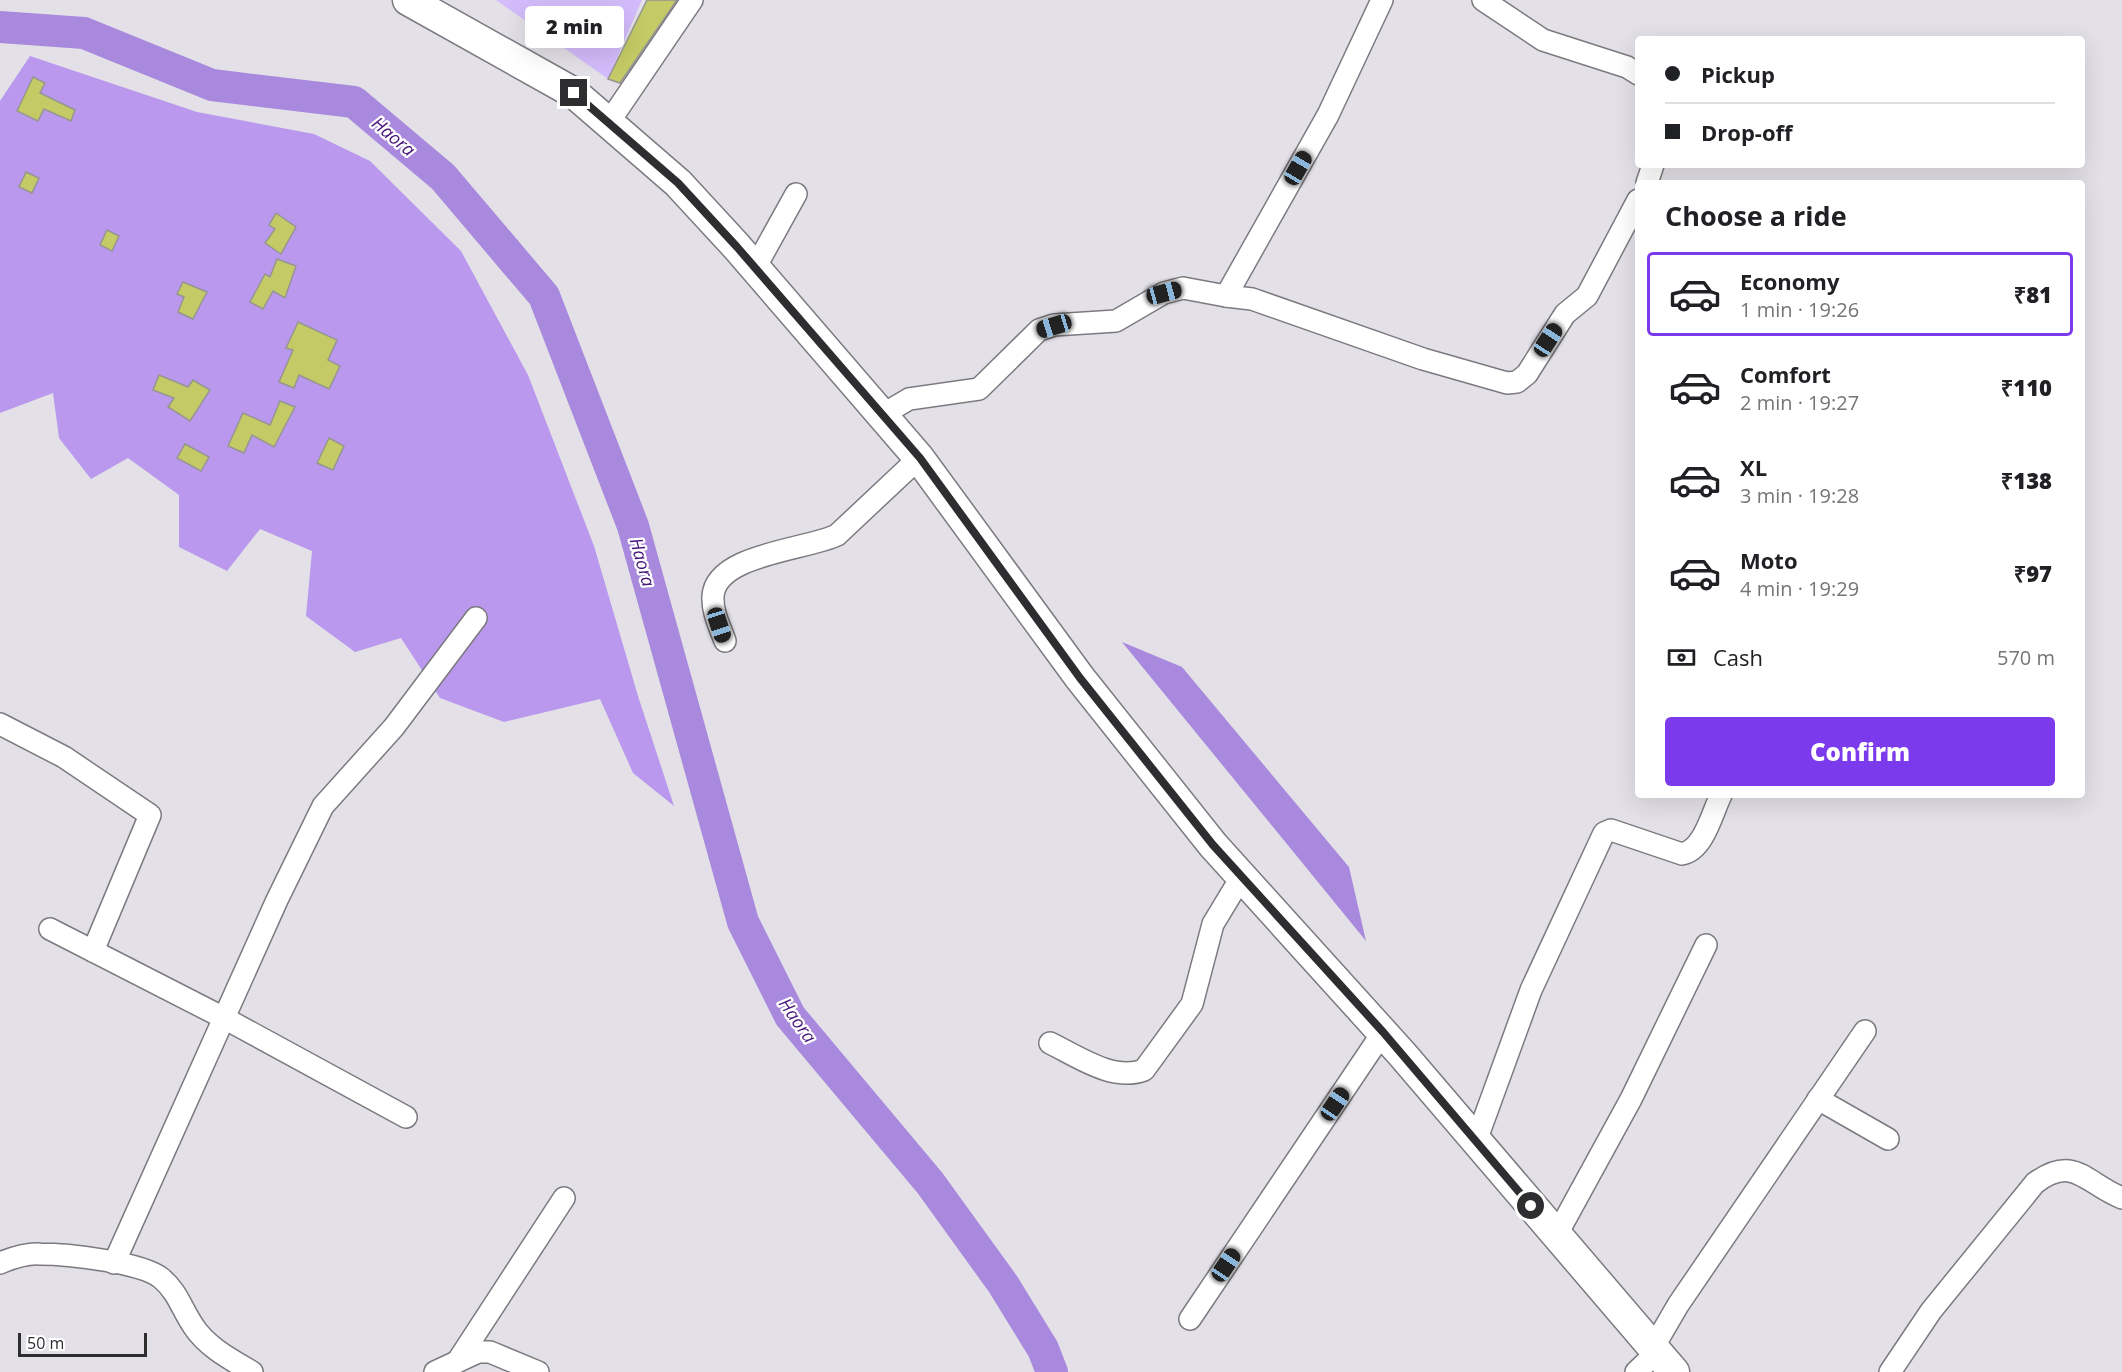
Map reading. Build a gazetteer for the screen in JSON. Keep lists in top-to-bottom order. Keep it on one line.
{"water":["Haora"],"scale_bar":"50 m","page":{"bubble":"2 min","banner":["Pickup","Drop-off"],"heading":"Choose a ride","list":[{"name":"Economy","note":"1 min · 19:26","value":"₹81"},{"name":"Comfort","note":"2 min · 19:27","value":"₹110"},{"name":"XL","note":"3 min · 19:28","value":"₹138"},{"name":"Moto","note":"4 min · 19:29","value":"₹97"}],"pay":["Cash","570 m"],"buttons":"Confirm","scale":"50 m"}}
